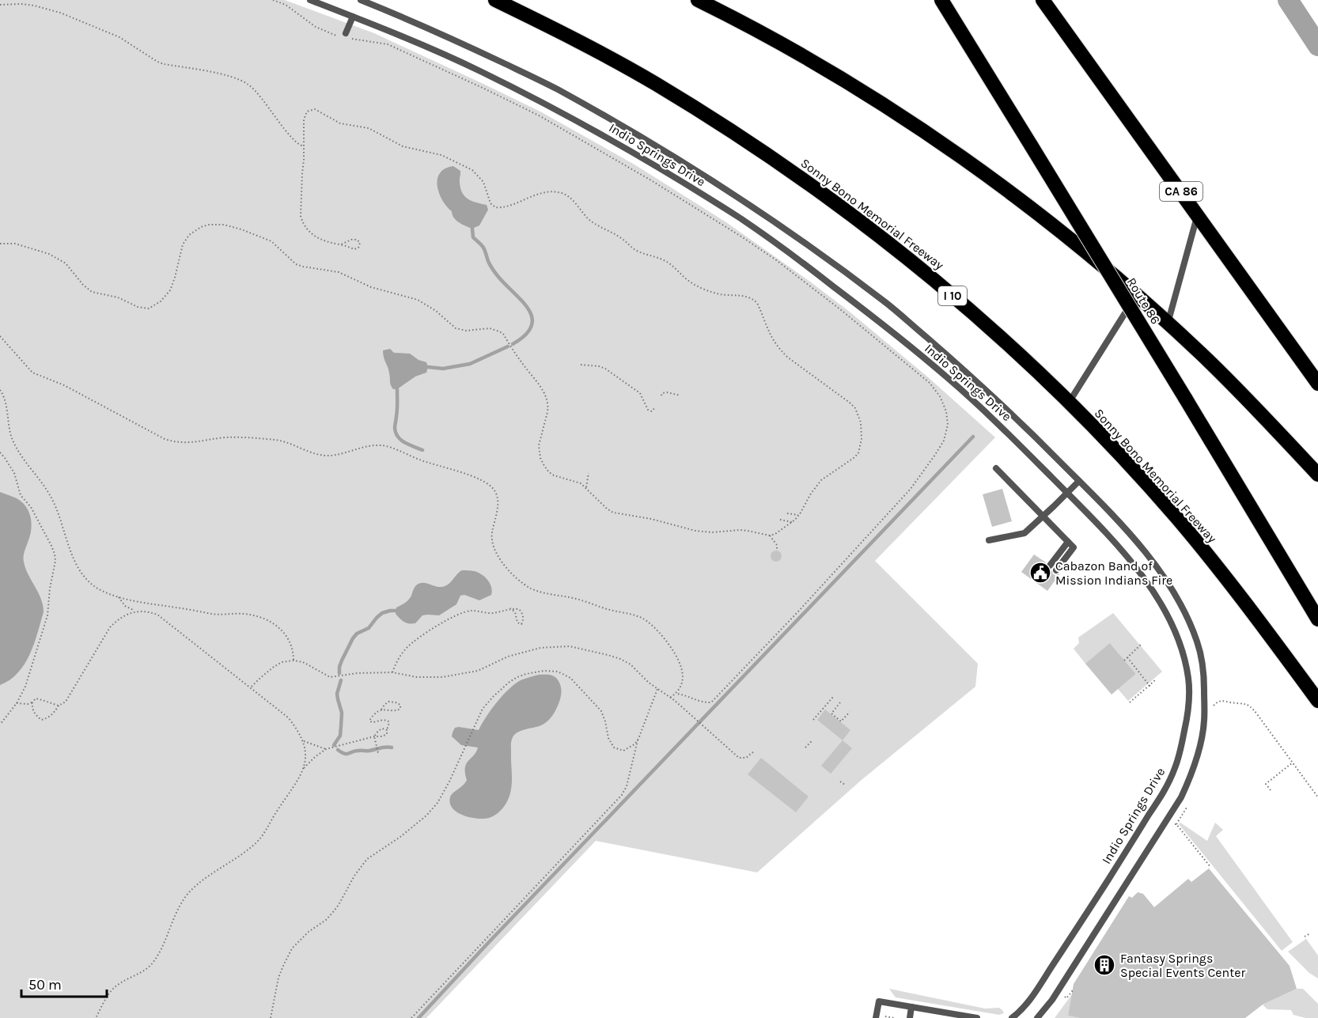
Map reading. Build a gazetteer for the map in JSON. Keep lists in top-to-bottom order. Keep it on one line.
{"streets":{"highway":["CA 86","Sonny Bono Memorial Freeway","I 10","Route 86"],"lane":["Indio Springs Drive"]},"places":{"public building":["Cabazon Band of Mission Indians Fire"],"building":["Fantasy Springs Special Events Center"]},"scale_bar":"50 m"}
